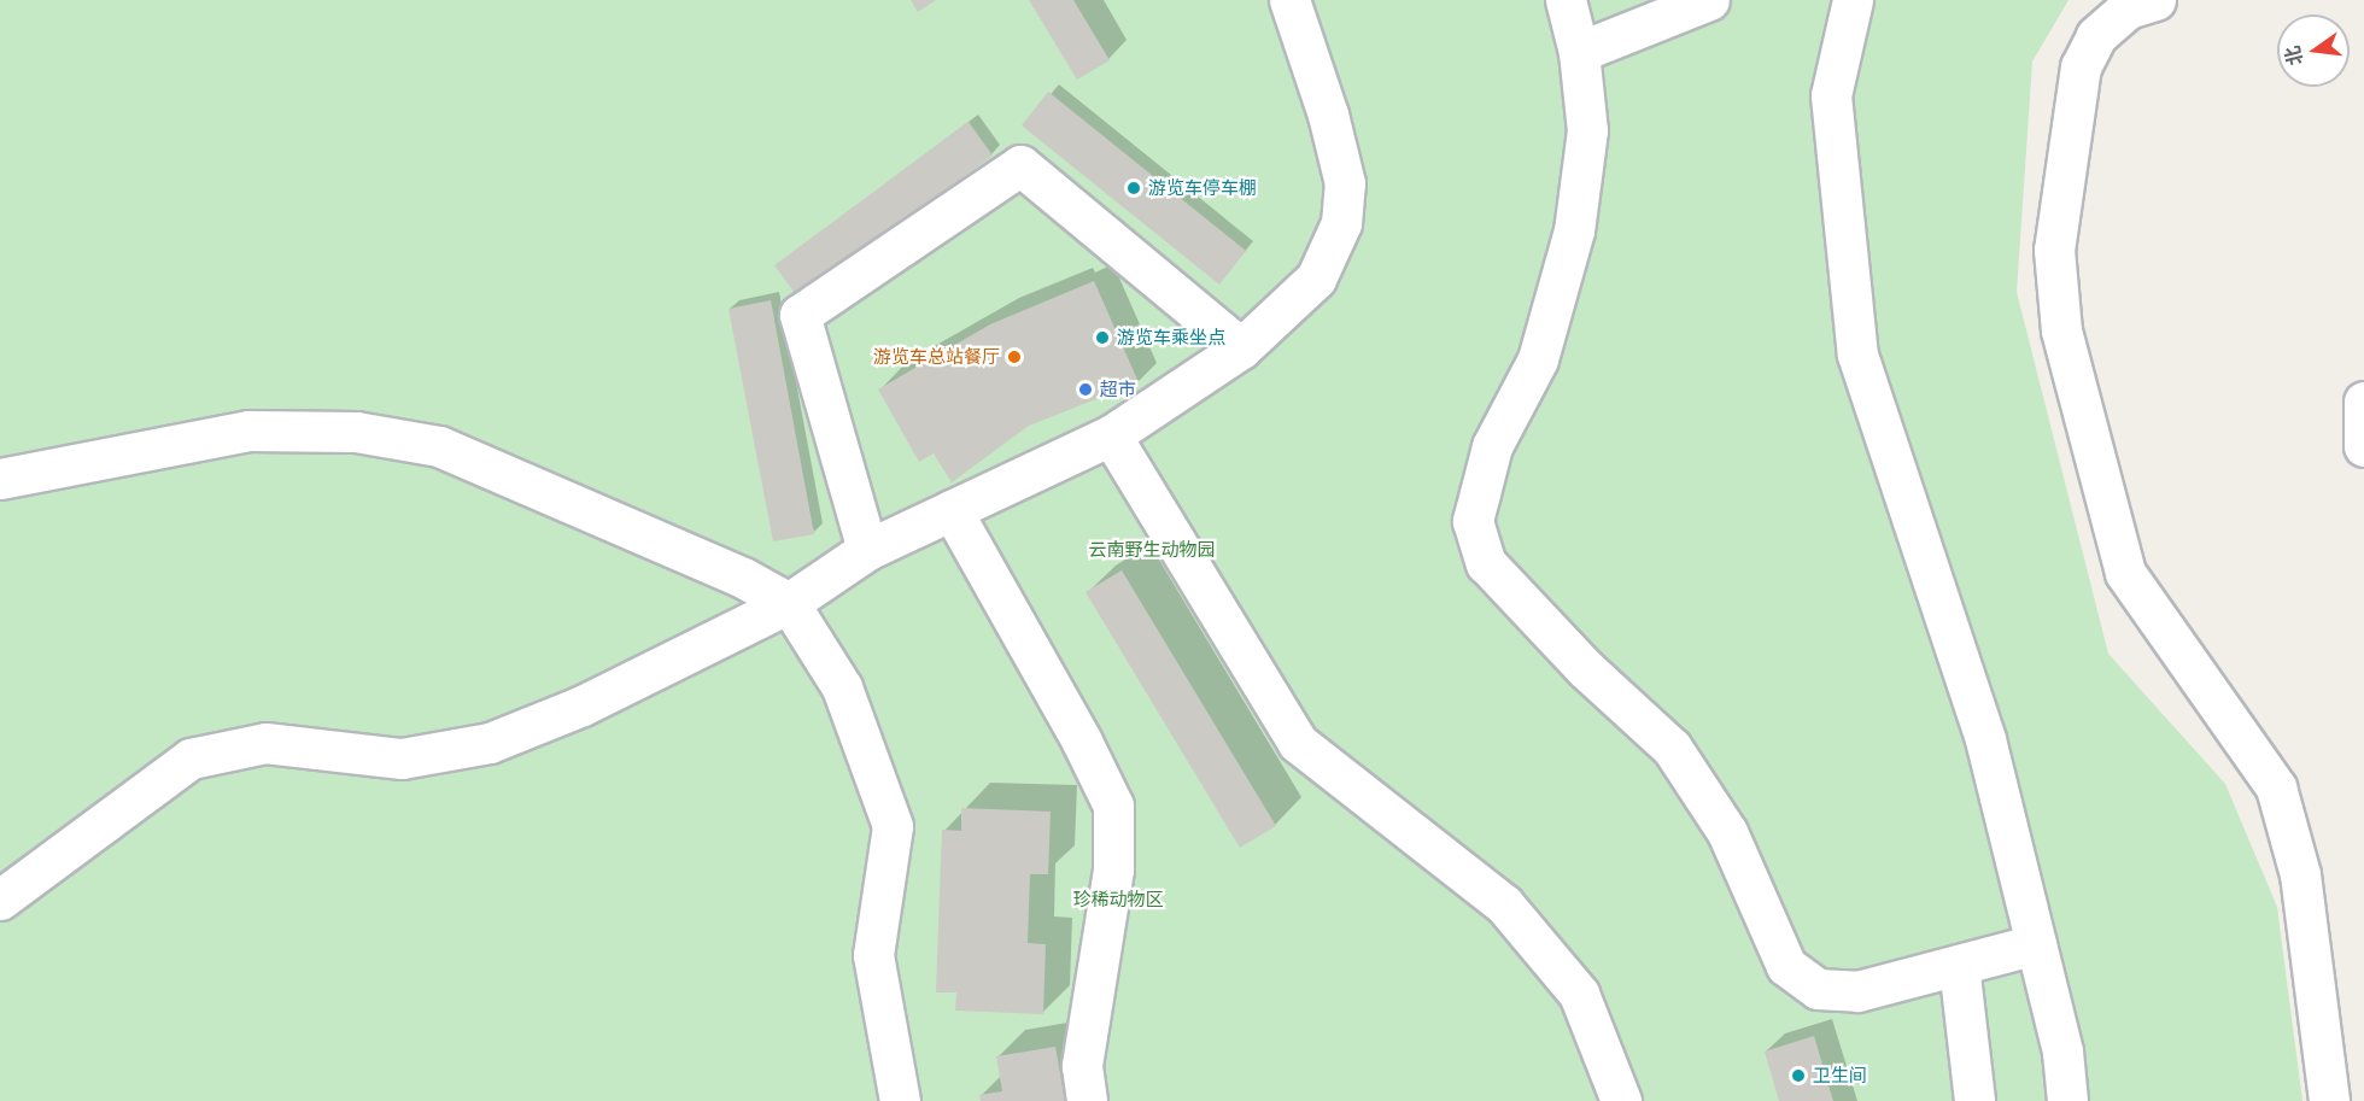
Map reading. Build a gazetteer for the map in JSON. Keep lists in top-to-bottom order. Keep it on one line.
{"parks":["云南野生动物园","珍稀动物区"],"places":["游览车停车棚","游览车乘坐点","游览车总站餐厅","超市","卫生间"],"north":"left"}
